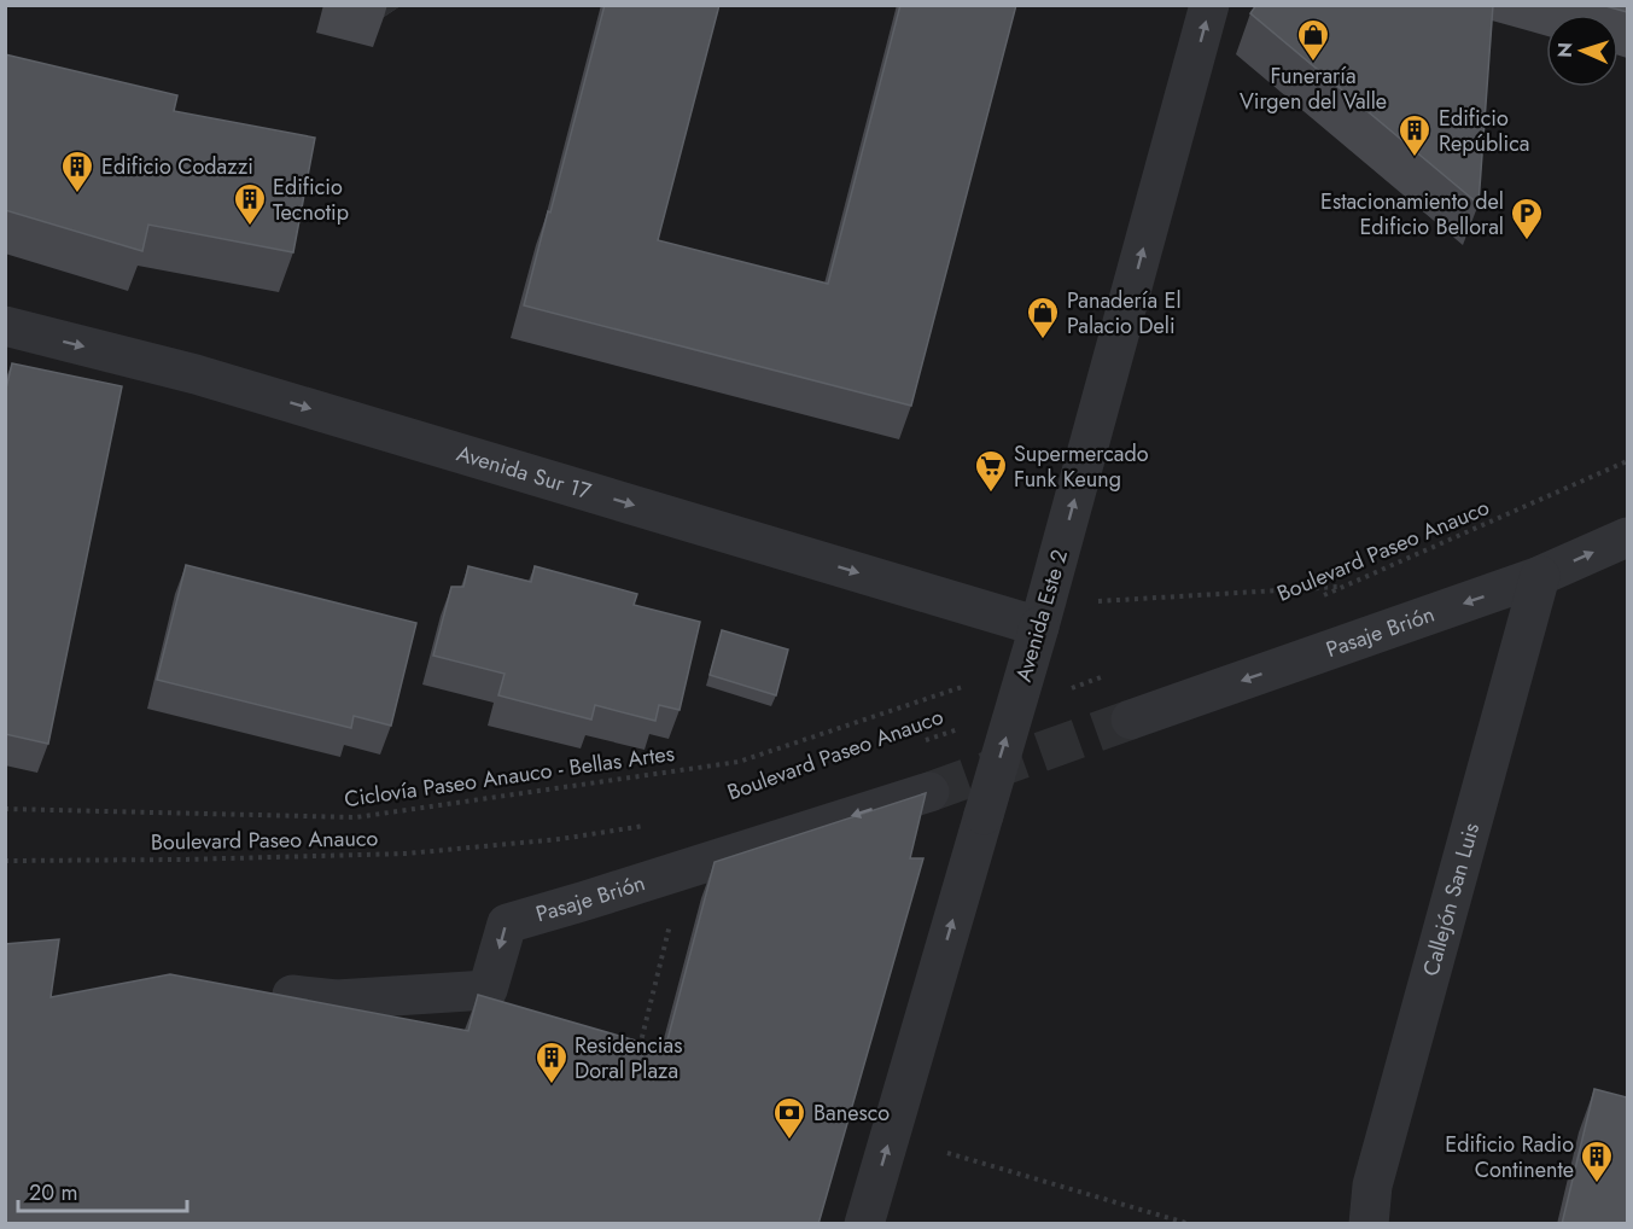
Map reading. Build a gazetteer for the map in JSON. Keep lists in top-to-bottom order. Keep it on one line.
{"streets":{"street":["Avenida Sur 17","Avenida Este 2","Pasaje Brión","Callejón San Luis"],"path":["Boulevard Paseo Anauco","Ciclovía Paseo Anauco - Bellas Artes"]},"crossings":[["Avenida Sur 17","Avenida Este 2"],["Pasaje Brión","Callejón San Luis"]],"one_way":["Avenida Sur 17","Avenida Este 2","Pasaje Brión"],"places":{"shop":["Funeraría Virgen del Valle","Panadería El Palacio Deli"],"building":["Edificio República","Edificio Codazzi","Edificio Tecnotip","Residencias Doral Plaza","Edificio Radio Continente"],"parking":["Estacionamiento del Edificio Belloral"],"supermarket":["Supermercado Funk Keung"],"bank":["Banesco"]},"scale_bar":"20 m","north":"left"}
